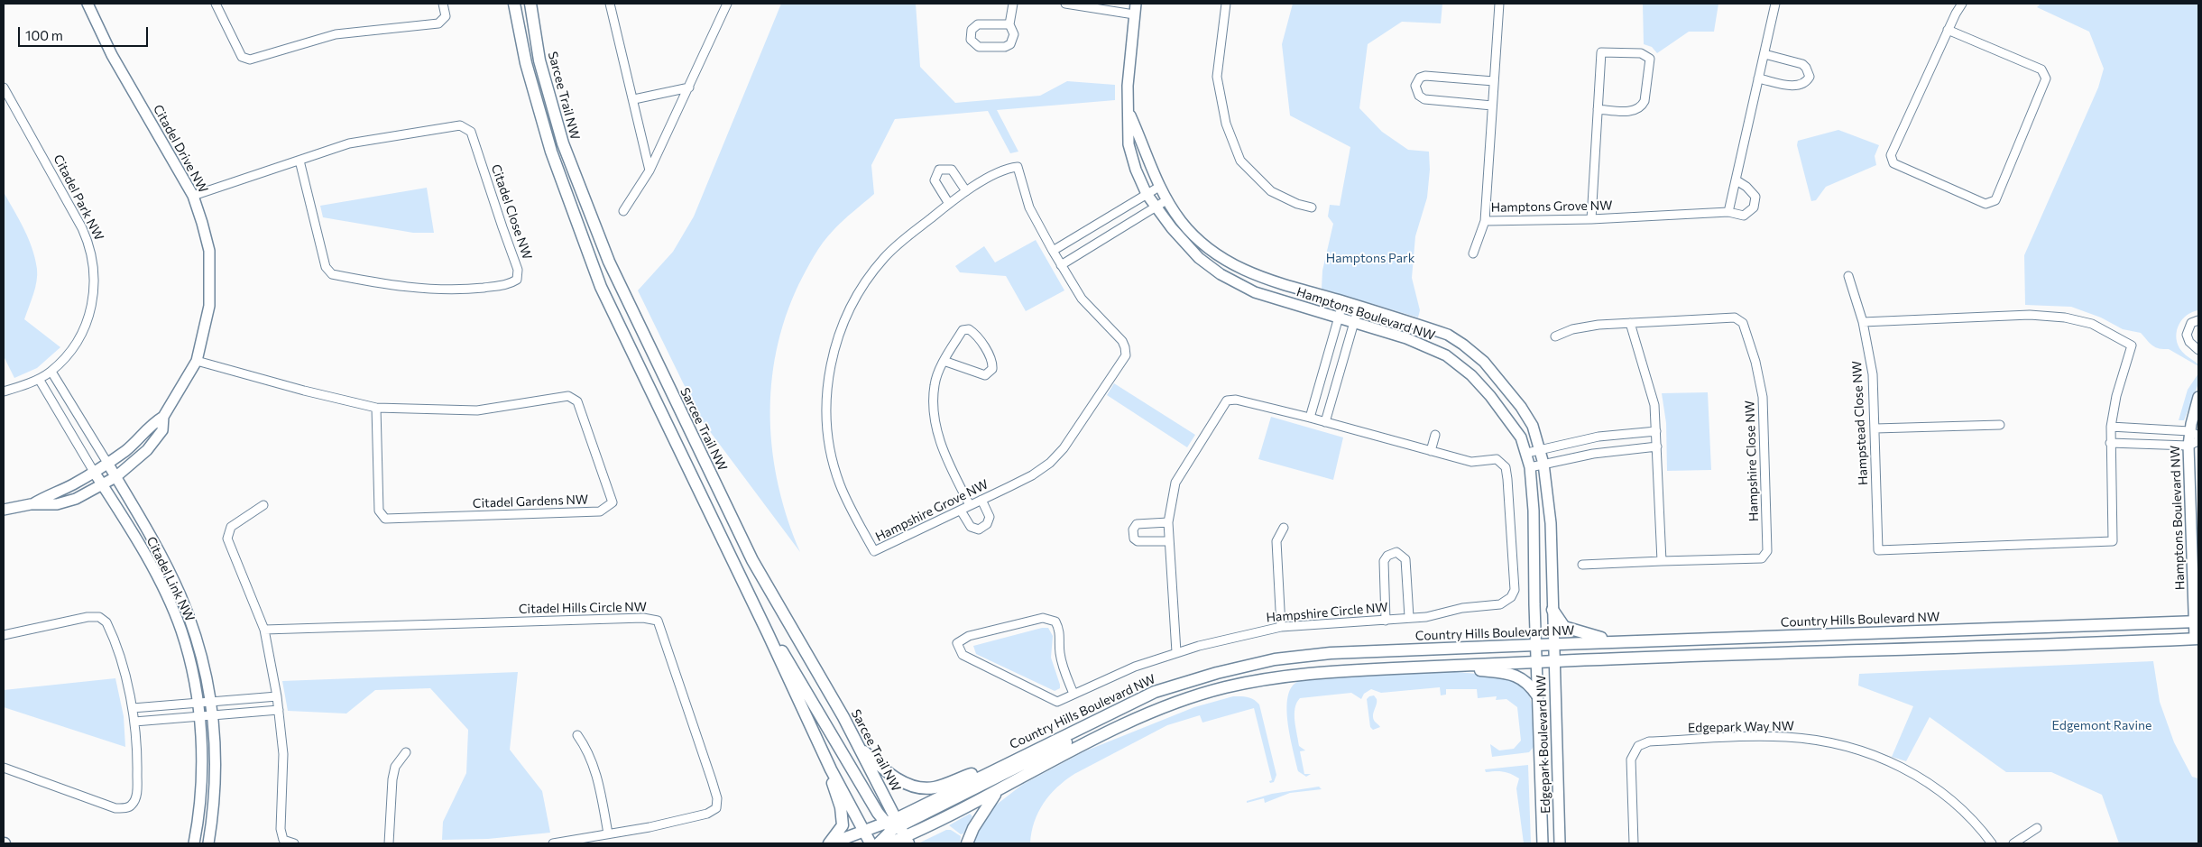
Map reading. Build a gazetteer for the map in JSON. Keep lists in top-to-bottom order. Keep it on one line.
{"streets":{"main road":["Sarcee Trail NW","Country Hills Boulevard NW"],"street":["Citadel Drive NW","Citadel Park NW","Hamptons Grove NW","Citadel Close NW","Hamptons Boulevard NW","Hampstead Close NW","Hampshire Close NW","Citadel Gardens NW","Hampshire Grove NW","Citadel Link NW","Citadel Hills Circle NW","Hampshire Circle NW","Edgepark Way NW","Edgepark Boulevard NW"]},"crossings":[["Sarcee Trail NW","Country Hills Boulevard NW"],["Citadel Drive NW","Citadel Close NW"],["Citadel Drive NW","Citadel Gardens NW"],["Citadel Drive NW","Citadel Link NW"],["Hamptons Boulevard NW","Country Hills Boulevard NW"],["Hamptons Boulevard NW","Edgepark Boulevard NW"],["Country Hills Boulevard NW","Edgepark Boulevard NW"]],"parks":["Hamptons Park","Edgemont Ravine"],"scale_bar":"100 m"}
